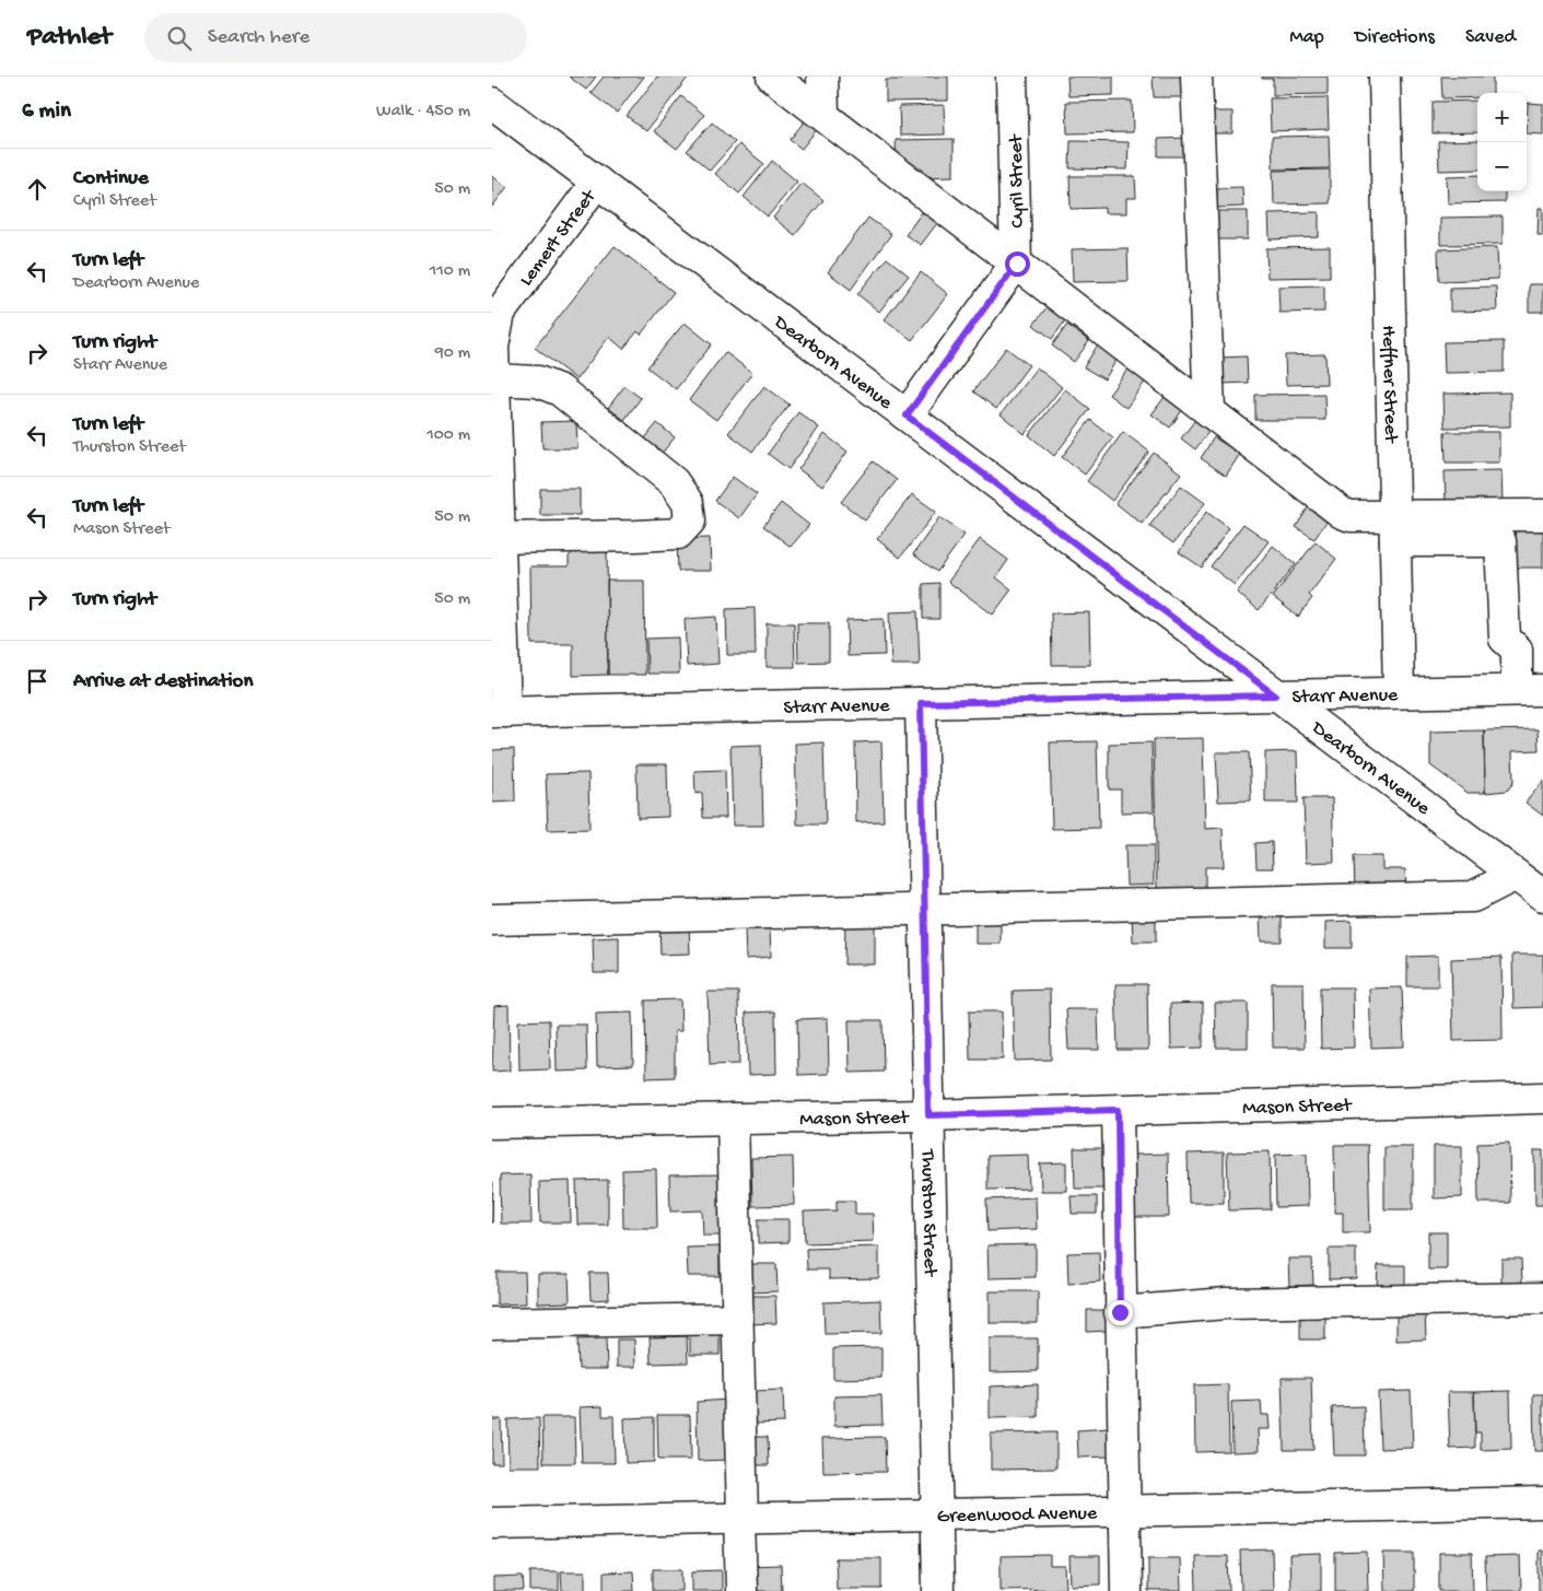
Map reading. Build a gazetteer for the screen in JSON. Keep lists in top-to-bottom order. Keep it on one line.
{"streets":{"street":["Cyril Street","Lemert Street","Dearborn Avenue","Heffner Street","Starr Avenue","Mason Street","Thurston Street","Greenwood Avenue"]},"crossings":[["Lemert Street","Dearborn Avenue"],["Lemert Street","Starr Avenue"],["Dearborn Avenue","Starr Avenue"],["Heffner Street","Starr Avenue"],["Starr Avenue","Thurston Street"],["Mason Street","Thurston Street"],["Thurston Street","Greenwood Avenue"]],"page":{"header":"Pathlet","search":"Search here","nav":["Map","Directions","Saved"],"heading":["6 min","Walk · 450 m"],"map_buttons":["+","−"],"list":[["Continue","Cyril Street","50 m"],["Turn left","Dearborn Avenue","110 m"],["Turn right","Starr Avenue","90 m"],["Turn left","Thurston Street","100 m"],["Turn left","Mason Street","50 m"],["Turn right","50 m"],"Arrive at destination"]}}
